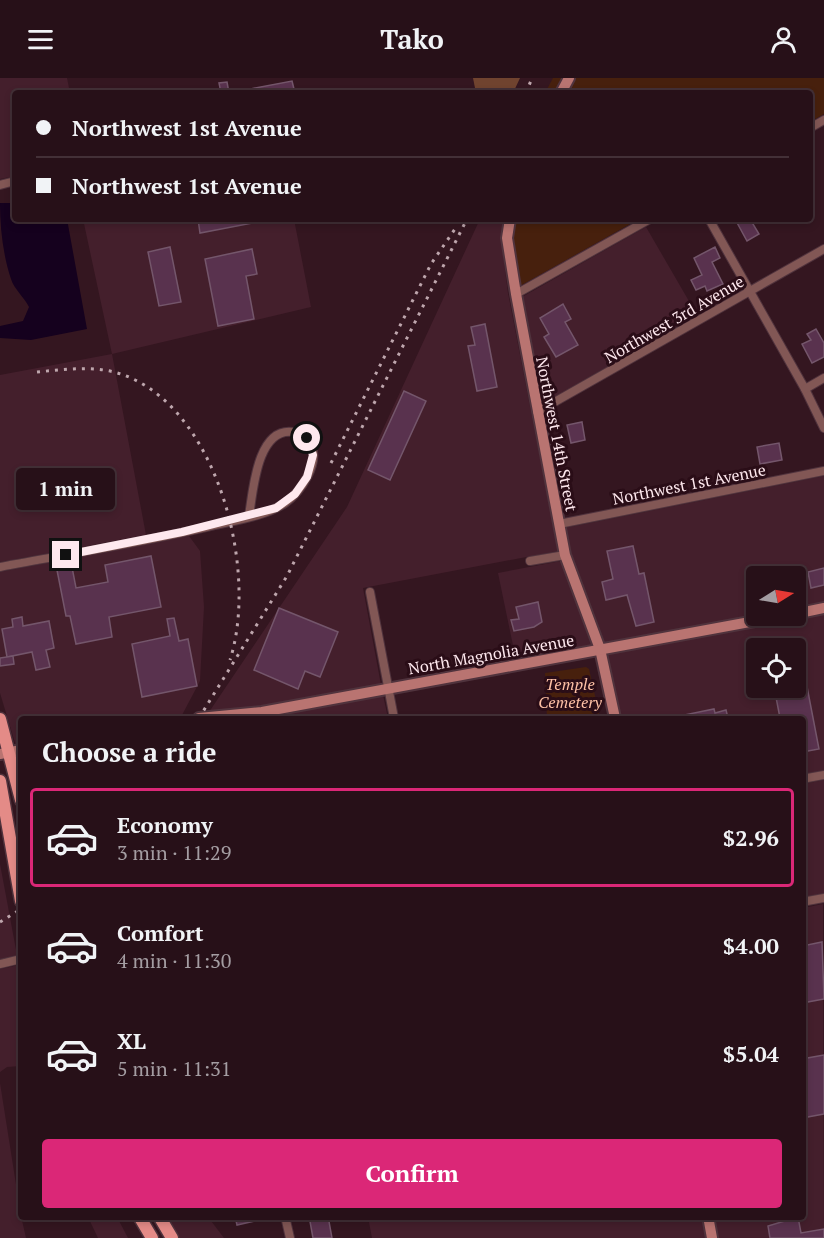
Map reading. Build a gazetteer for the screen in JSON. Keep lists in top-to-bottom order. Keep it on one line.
{"streets":{"main road":["Northwest 14th Street","North Magnolia Avenue"],"street":["Northwest 3rd Avenue","Northwest 1st Avenue"]},"crossings":[["Northwest 3rd Avenue","Northwest 14th Street"],["Northwest 14th Street","Northwest 1st Avenue"],["Northwest 14th Street","North Magnolia Avenue"]],"parks":["Temple Cemetery"],"north":"right","page":{"header":"Tako","banner":["Northwest 1st Avenue","Northwest 1st Avenue"],"bubble":"1 min","heading":"Choose a ride","list":[{"name":"Economy","note":"3 min · 11:29","value":"$2.96"},{"name":"Comfort","note":"4 min · 11:30","value":"$4.00"},{"name":"XL","note":"5 min · 11:31","value":"$5.04"}],"buttons":"Confirm"}}
